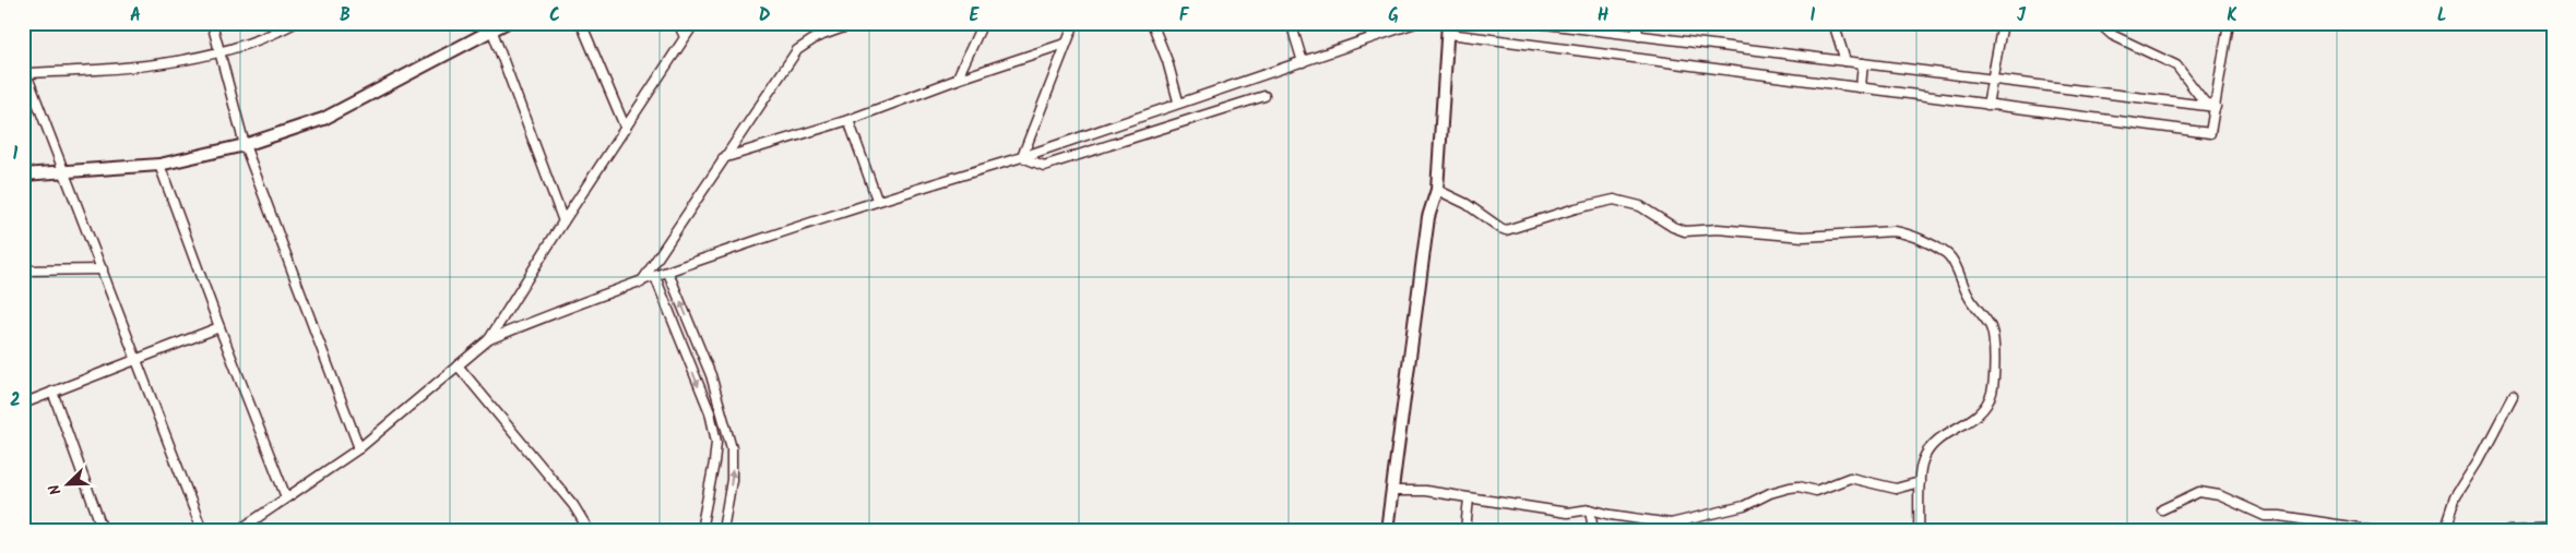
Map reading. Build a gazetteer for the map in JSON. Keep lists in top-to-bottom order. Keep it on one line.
{"north":"bottom left","grid":{"columns":["A","B","C","D","E","F","G","H","I","J","K","L"],"rows":["1","2"]}}
